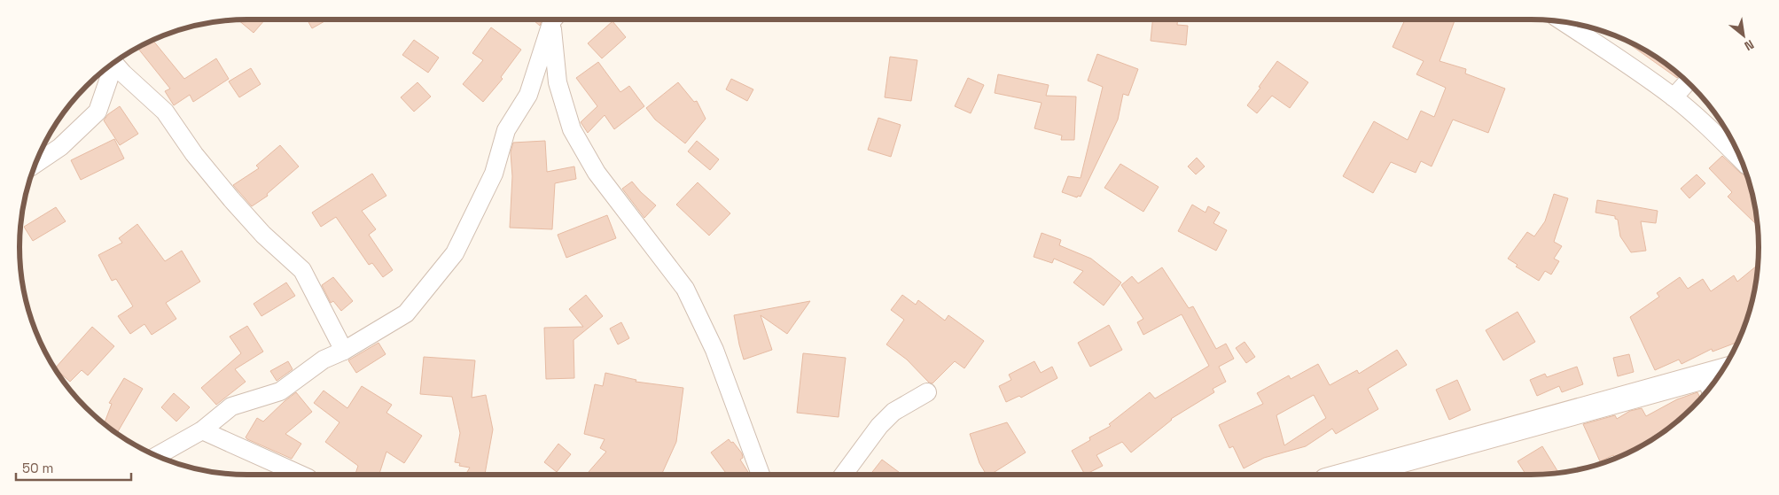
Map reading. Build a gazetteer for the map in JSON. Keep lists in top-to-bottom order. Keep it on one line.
{"scale_bar":"50 m","north":"bottom right"}
